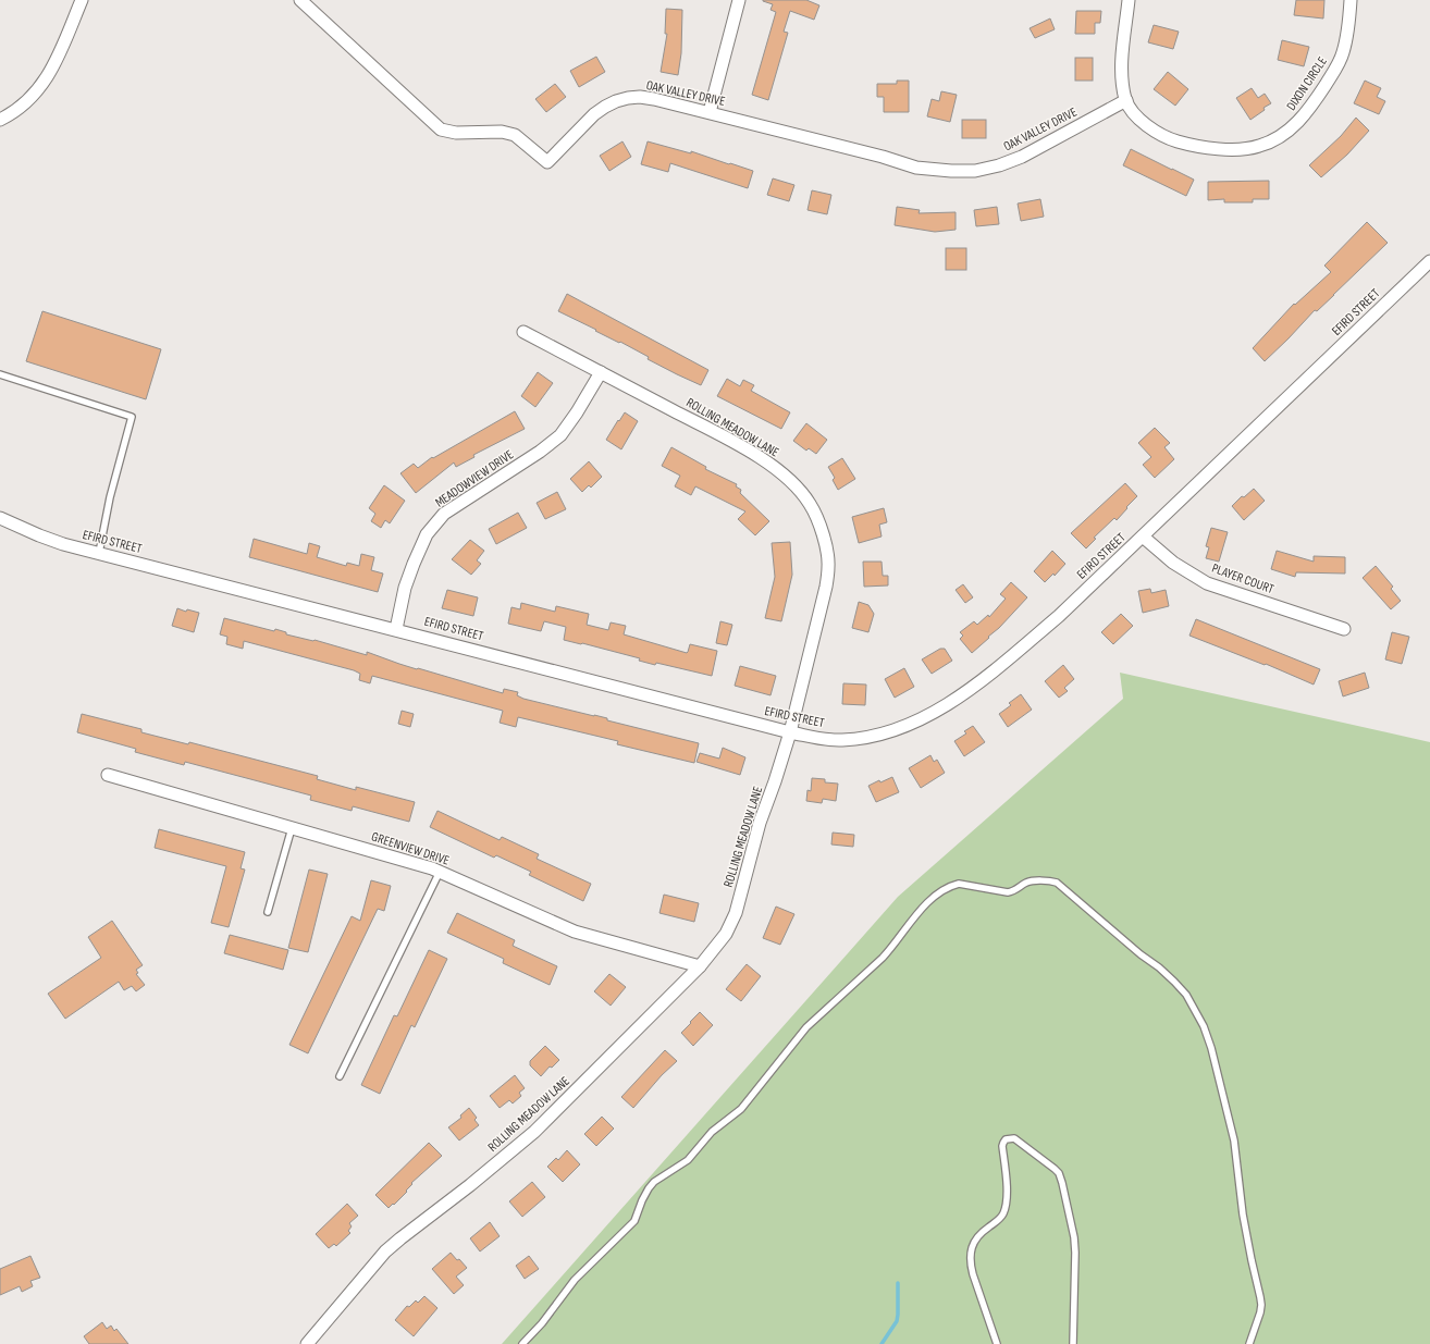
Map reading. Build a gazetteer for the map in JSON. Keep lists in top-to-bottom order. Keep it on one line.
{"streets":{"street":["DIXON CIRCLE","OAK VALLEY DRIVE","EFIRD STREET","ROLLING MEADOW LANE","MEADOWVIEW DRIVE","PLAYER COURT","GREENVIEW DRIVE"]},"crossings":[["DIXON CIRCLE","OAK VALLEY DRIVE"],["EFIRD STREET","ROLLING MEADOW LANE"],["EFIRD STREET","MEADOWVIEW DRIVE"],["EFIRD STREET","PLAYER COURT"],["ROLLING MEADOW LANE","MEADOWVIEW DRIVE"],["ROLLING MEADOW LANE","GREENVIEW DRIVE"]]}
